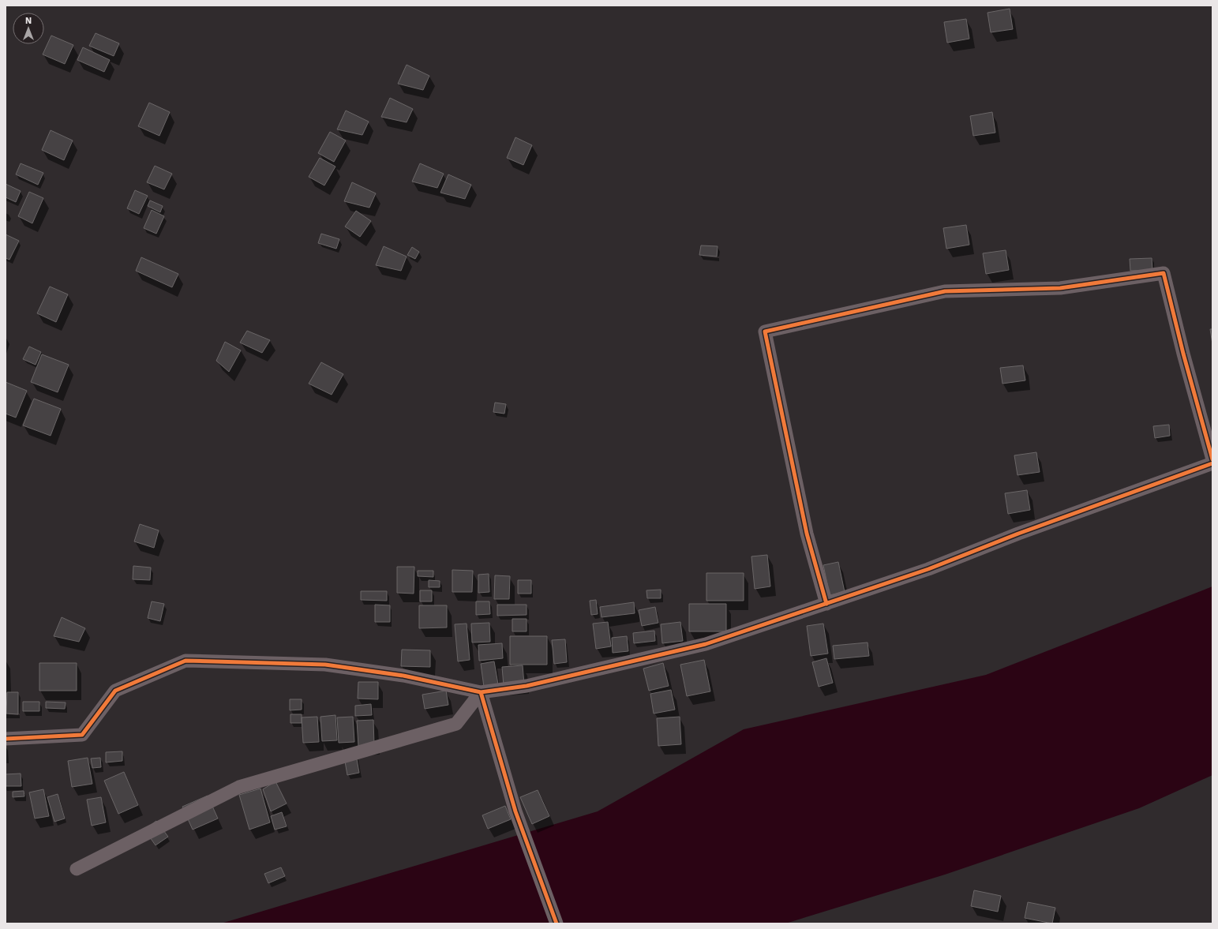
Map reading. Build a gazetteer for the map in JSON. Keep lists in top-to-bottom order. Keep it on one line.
{"north":"top"}
